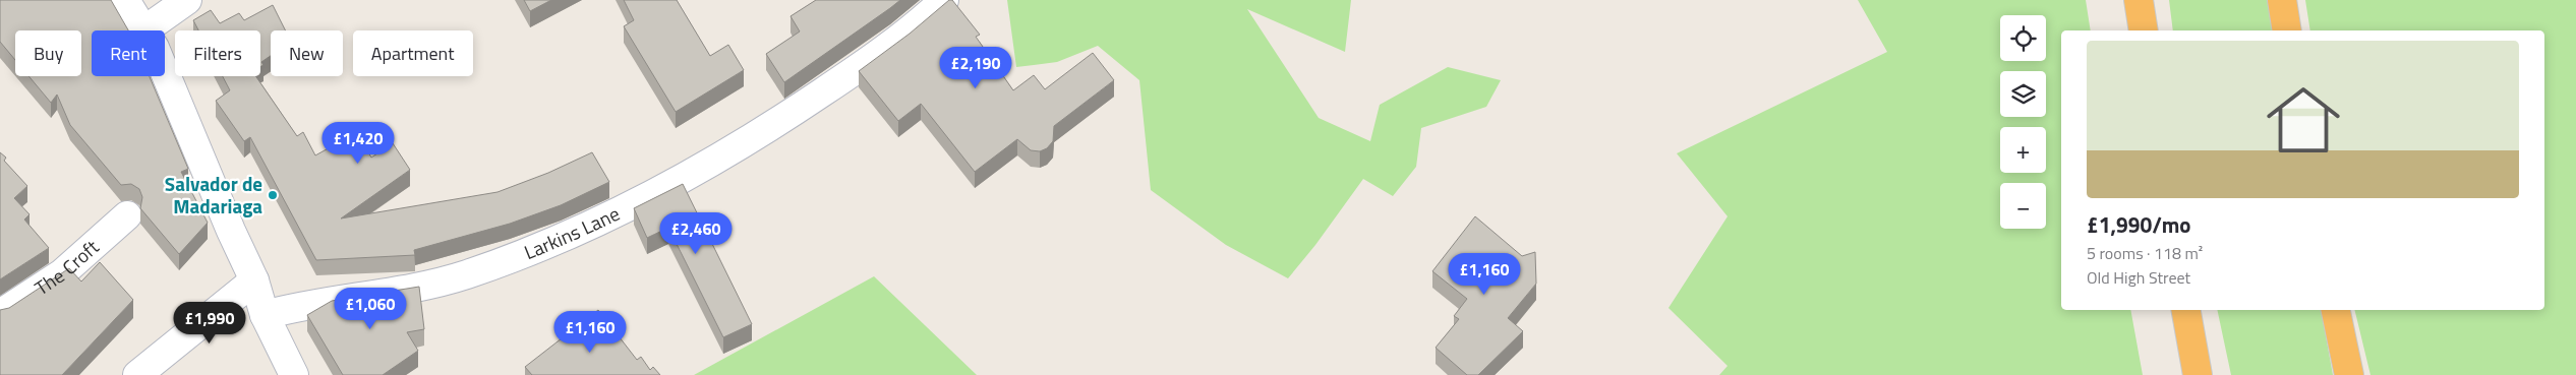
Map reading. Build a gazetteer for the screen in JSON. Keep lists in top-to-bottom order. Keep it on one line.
{"streets":{"street":["Larkins Lane","The Croft"]},"places":["Salvador de Madariaga"],"page":{"map_buttons":["+","−"],"chip":["Buy","Rent","Filters","New","Apartment"],"list":[{"name":"£1,990/mo","note":"5 rooms · 118 m² · Old High Street"}],"price":["£2,190","£1,420","£2,460","£1,160","£1,060","£1,990","£1,160"]}}
